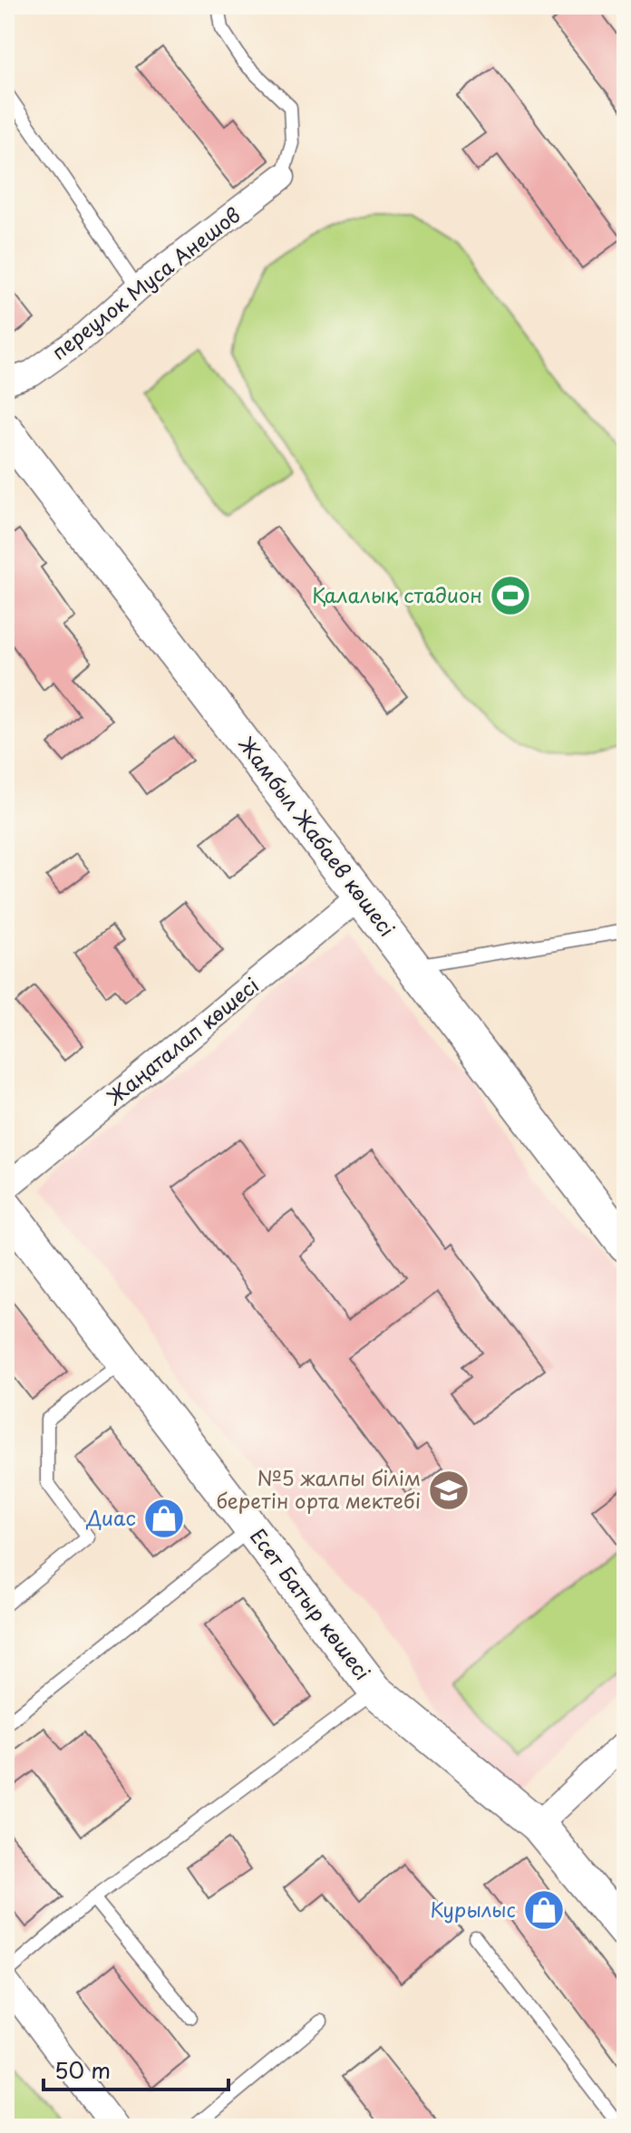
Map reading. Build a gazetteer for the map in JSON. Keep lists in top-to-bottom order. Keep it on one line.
{"streets":{"street":["переулок Муса Анешов","Жамбыл Жабаев көшесі","Жаңаталап көшесі","Есет Батыр көшесі"]},"crossings":[["Жамбыл Жабаев көшесі","Жаңаталап көшесі"]],"places":{"sports":["Қалалық стадион"],"school or university":["№5 жалпы білім беретін орта мектебі"],"shop":["Диас","Курылыс"]},"scale_bar":"50 m"}
